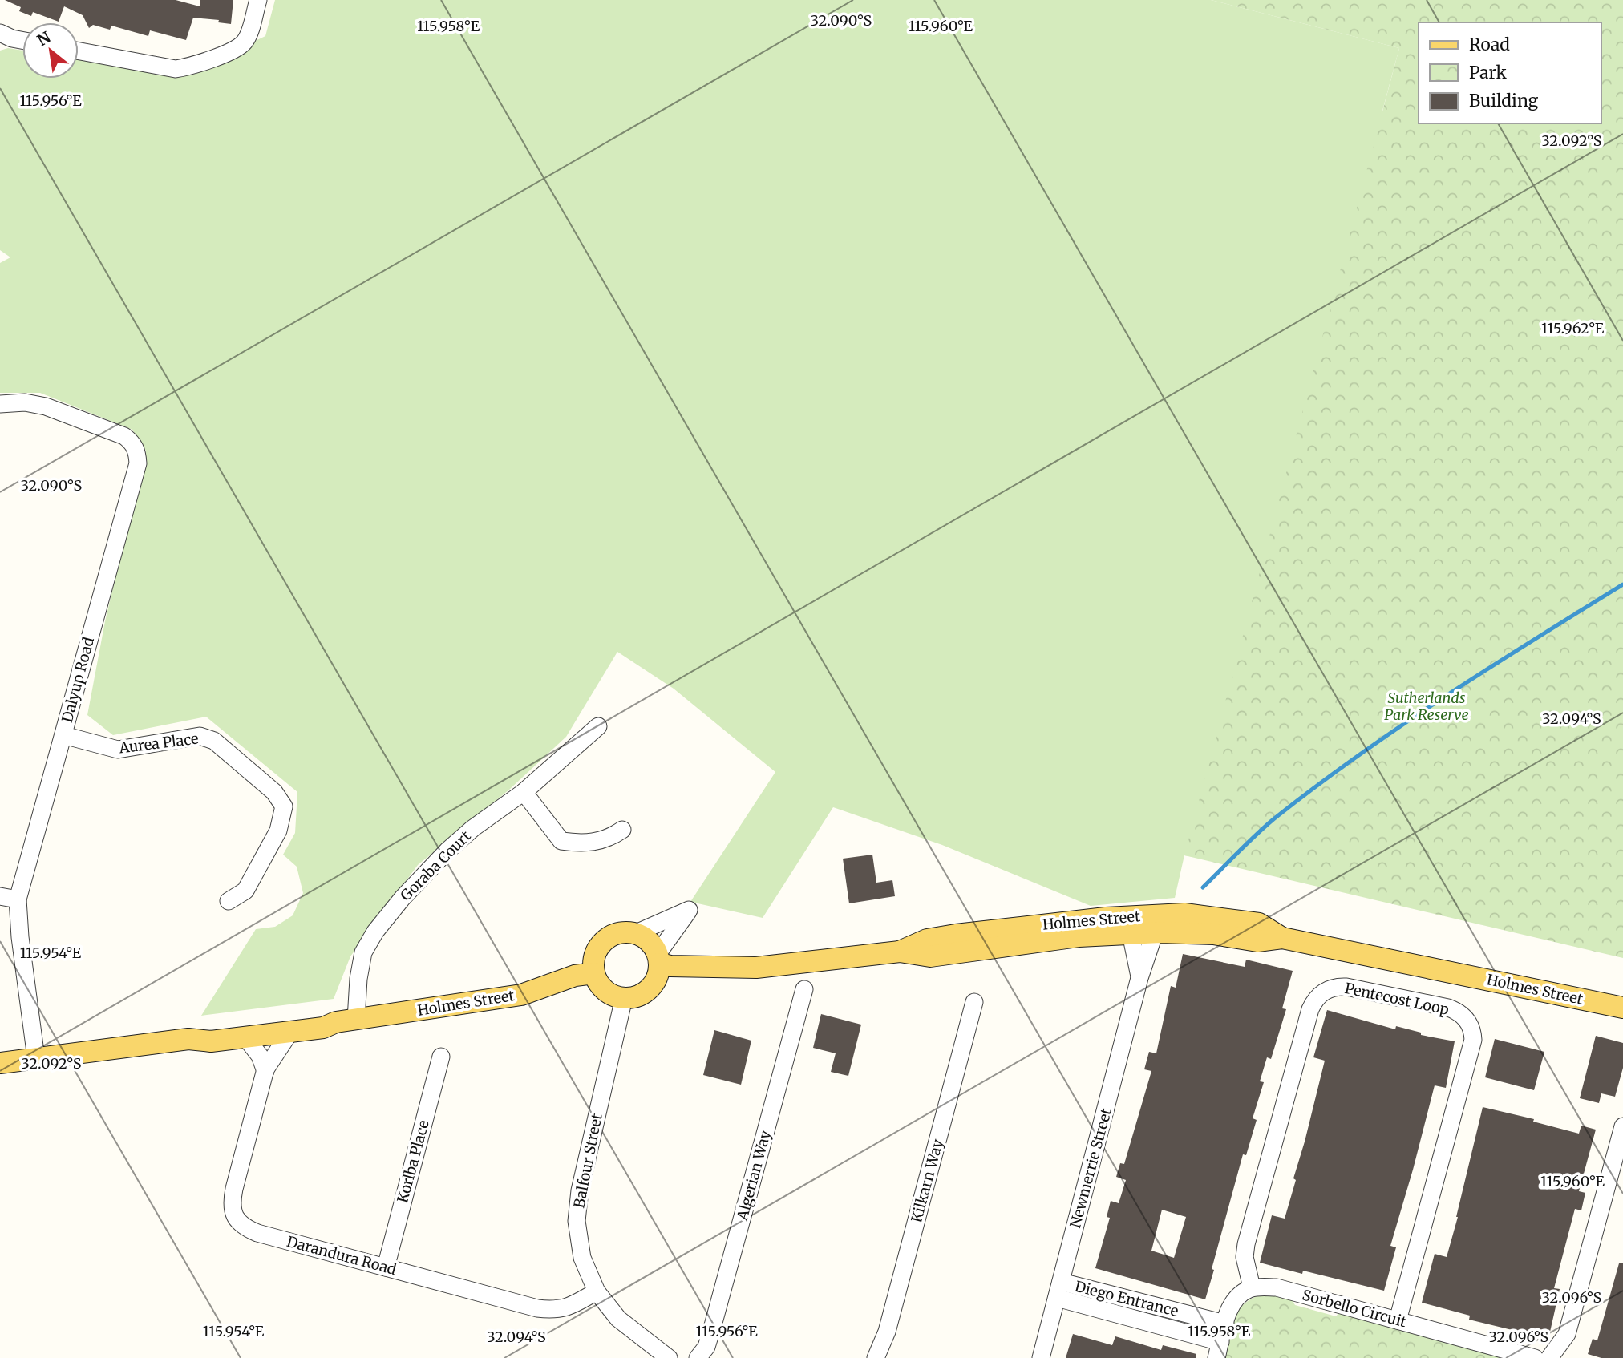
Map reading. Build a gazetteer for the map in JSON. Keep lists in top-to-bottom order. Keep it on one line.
{"streets":{"main road":["Holmes Street"],"street":["Dalyup Road","Aurea Place","Goraba Court","Pentecost Loop","Balfour Street","Korlba Place","Newmerrie Street","Algerian Way","Kilkarn Way","Darandura Road","Diego Entrance","Sorbello Circuit"]},"crossings":[["Dalyup Road","Aurea Place"],["Dalyup Road","Holmes Street"],["Goraba Court","Holmes Street"],["Holmes Street","Balfour Street"],["Holmes Street","Newmerrie Street"],["Holmes Street","Darandura Road"],["Pentecost Loop","Sorbello Circuit"],["Balfour Street","Darandura Road"],["Korlba Place","Darandura Road"],["Newmerrie Street","Diego Entrance"]],"parks":["Sutherlands Park Reserve"],"legend":["Road","Park","Building"],"north":"top left","coordinates":["32.090°S","115.958°E","115.960°E","115.956°E","32.092°S","115.962°E","32.094°S","115.954°E","32.096°S"]}
